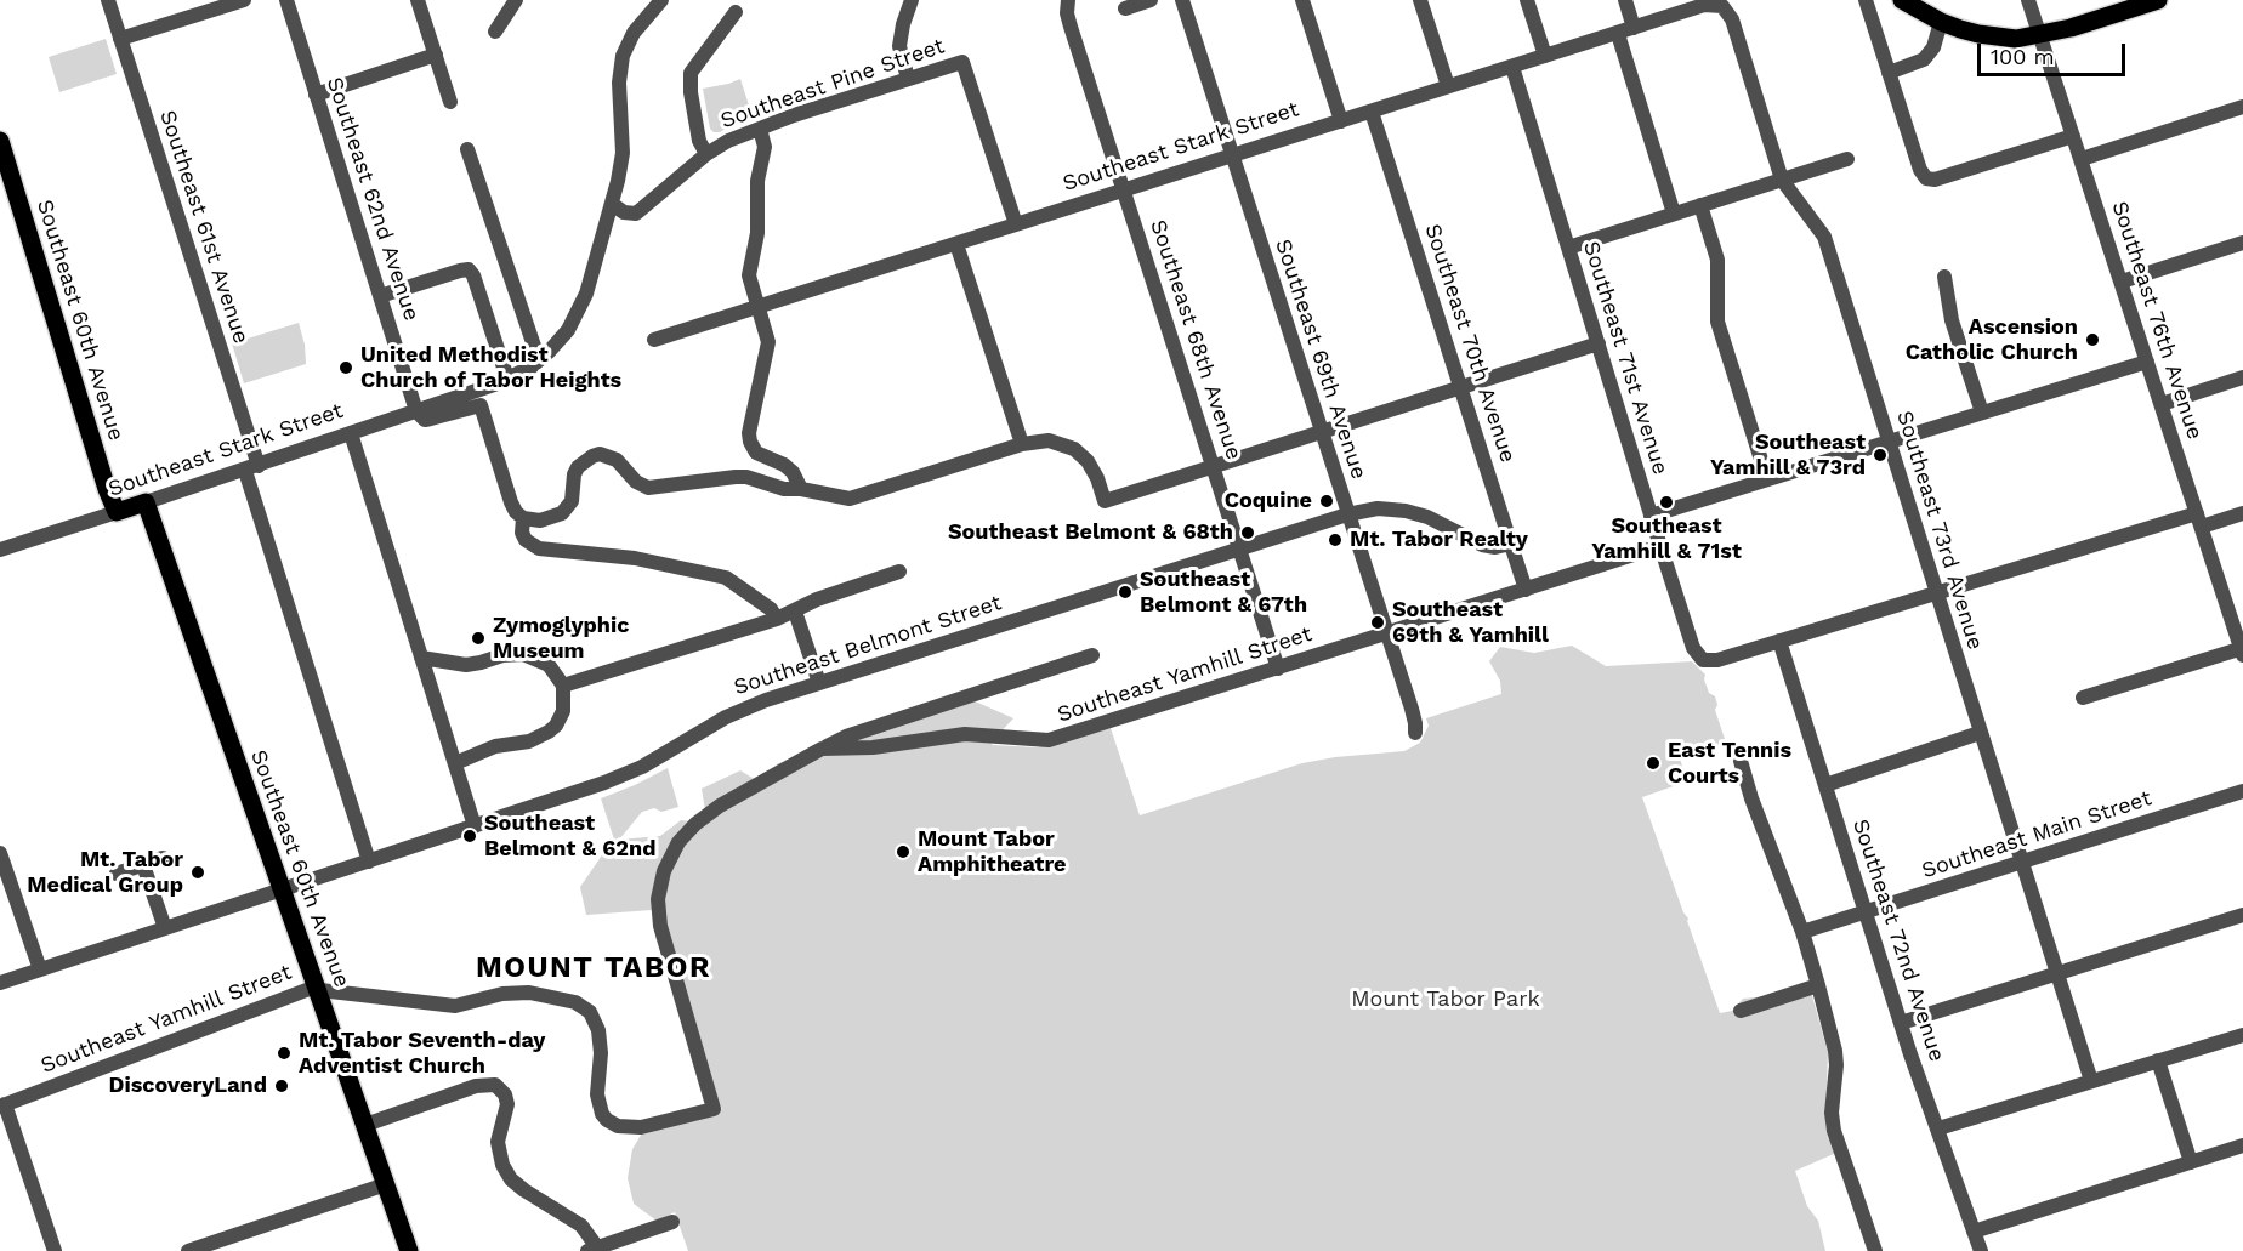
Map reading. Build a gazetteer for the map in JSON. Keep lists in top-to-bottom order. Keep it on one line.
{"streets":{"main road":["Southeast Stark Street","Southeast 60th Avenue"],"street":["Southeast Pine Street","Southeast 62nd Avenue","Southeast 61st Avenue","Southeast 76th Avenue","Southeast 68th Avenue","Southeast 70th Avenue","Southeast 71st Avenue","Southeast 69th Avenue","Southeast 73rd Avenue","Southeast Belmont Street","Southeast Yamhill Street","Southeast Main Street","Southeast 72nd Avenue"]},"crossings":[["Southeast Pine Street","Southeast Stark Street"],["Southeast Stark Street","Southeast 62nd Avenue"],["Southeast Stark Street","Southeast 61st Avenue"],["Southeast Stark Street","Southeast 60th Avenue"],["Southeast Stark Street","Southeast 68th Avenue"],["Southeast Stark Street","Southeast 70th Avenue"],["Southeast Stark Street","Southeast 71st Avenue"],["Southeast Stark Street","Southeast 69th Avenue"],["Southeast Stark Street","Southeast 73rd Avenue"],["Southeast 61st Avenue","Southeast Belmont Street"],["Southeast 60th Avenue","Southeast Belmont Street"],["Southeast 60th Avenue","Southeast Yamhill Street"],["Southeast 68th Avenue","Southeast Belmont Street"],["Southeast 68th Avenue","Southeast Yamhill Street"],["Southeast 70th Avenue","Southeast Belmont Street"],["Southeast 70th Avenue","Southeast Yamhill Street"],["Southeast 71st Avenue","Southeast Yamhill Street"],["Southeast 71st Avenue","Southeast 72nd Avenue"],["Southeast 69th Avenue","Southeast Belmont Street"],["Southeast 69th Avenue","Southeast Yamhill Street"],["Southeast 73rd Avenue","Southeast Main Street"],["Southeast Main Street","Southeast 72nd Avenue"]],"districts":["MOUNT TABOR"],"parks":["Mount Tabor Park"],"places":["Ascension Catholic Church","United Methodist Church of Tabor Heights","Southeast Yamhill & 73rd","Coquine","Southeast Yamhill & 71st","Southeast Belmont & 68th","Mt. Tabor Realty","Southeast Belmont & 67th","Southeast 69th & Yamhill","Zymoglyphic Museum","East Tennis Courts","Southeast Belmont & 62nd","Mount Tabor Amphitheatre","Mt. Tabor Medical Group","Mt. Tabor Seventh-day Adventist Church","DiscoveryLand"],"scale_bar":"100 m"}
